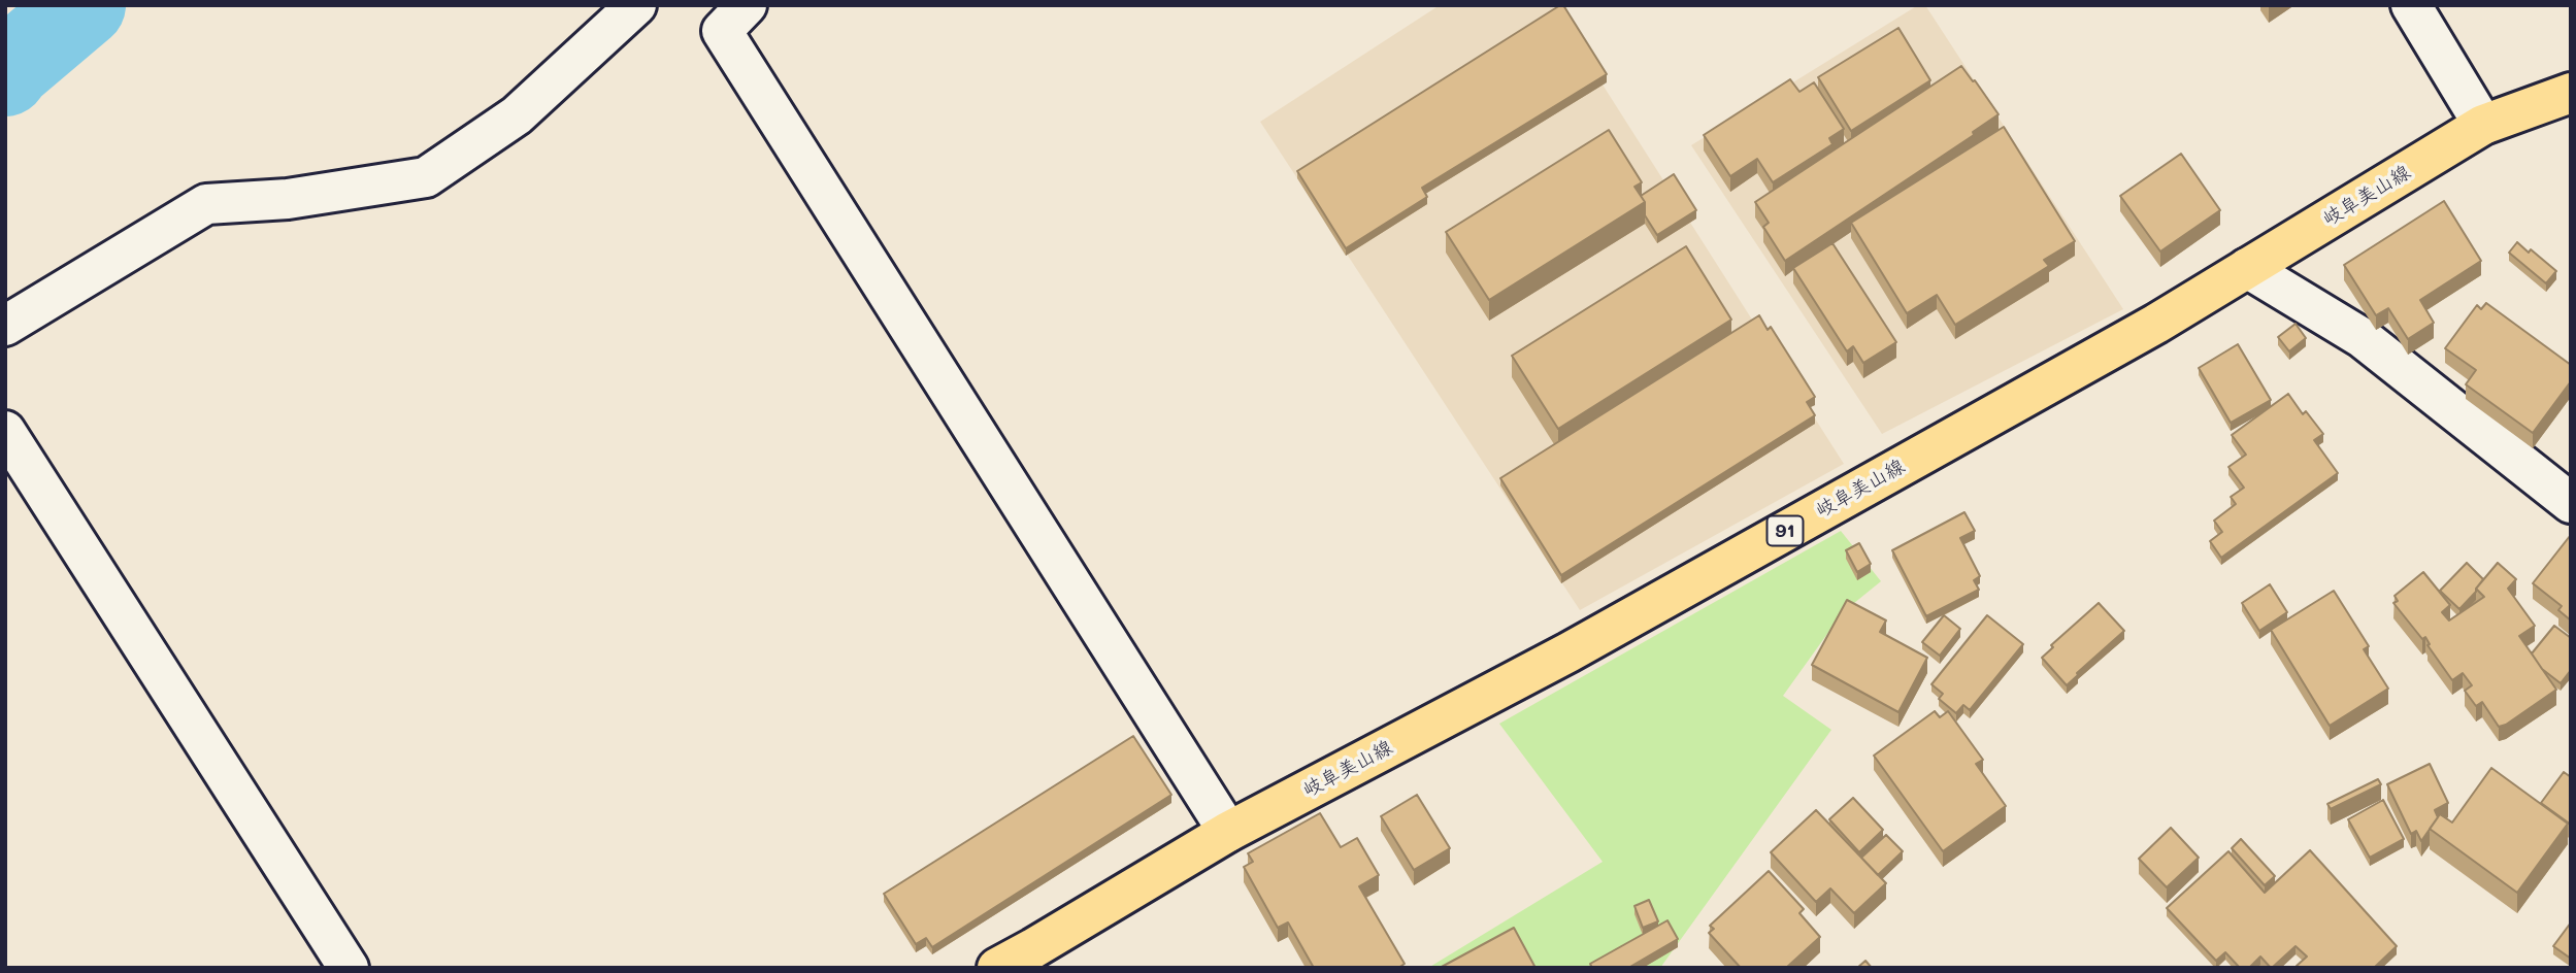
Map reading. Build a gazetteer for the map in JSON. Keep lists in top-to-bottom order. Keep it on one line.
{"streets":{"main road":["岐阜美山線","91"]}}
